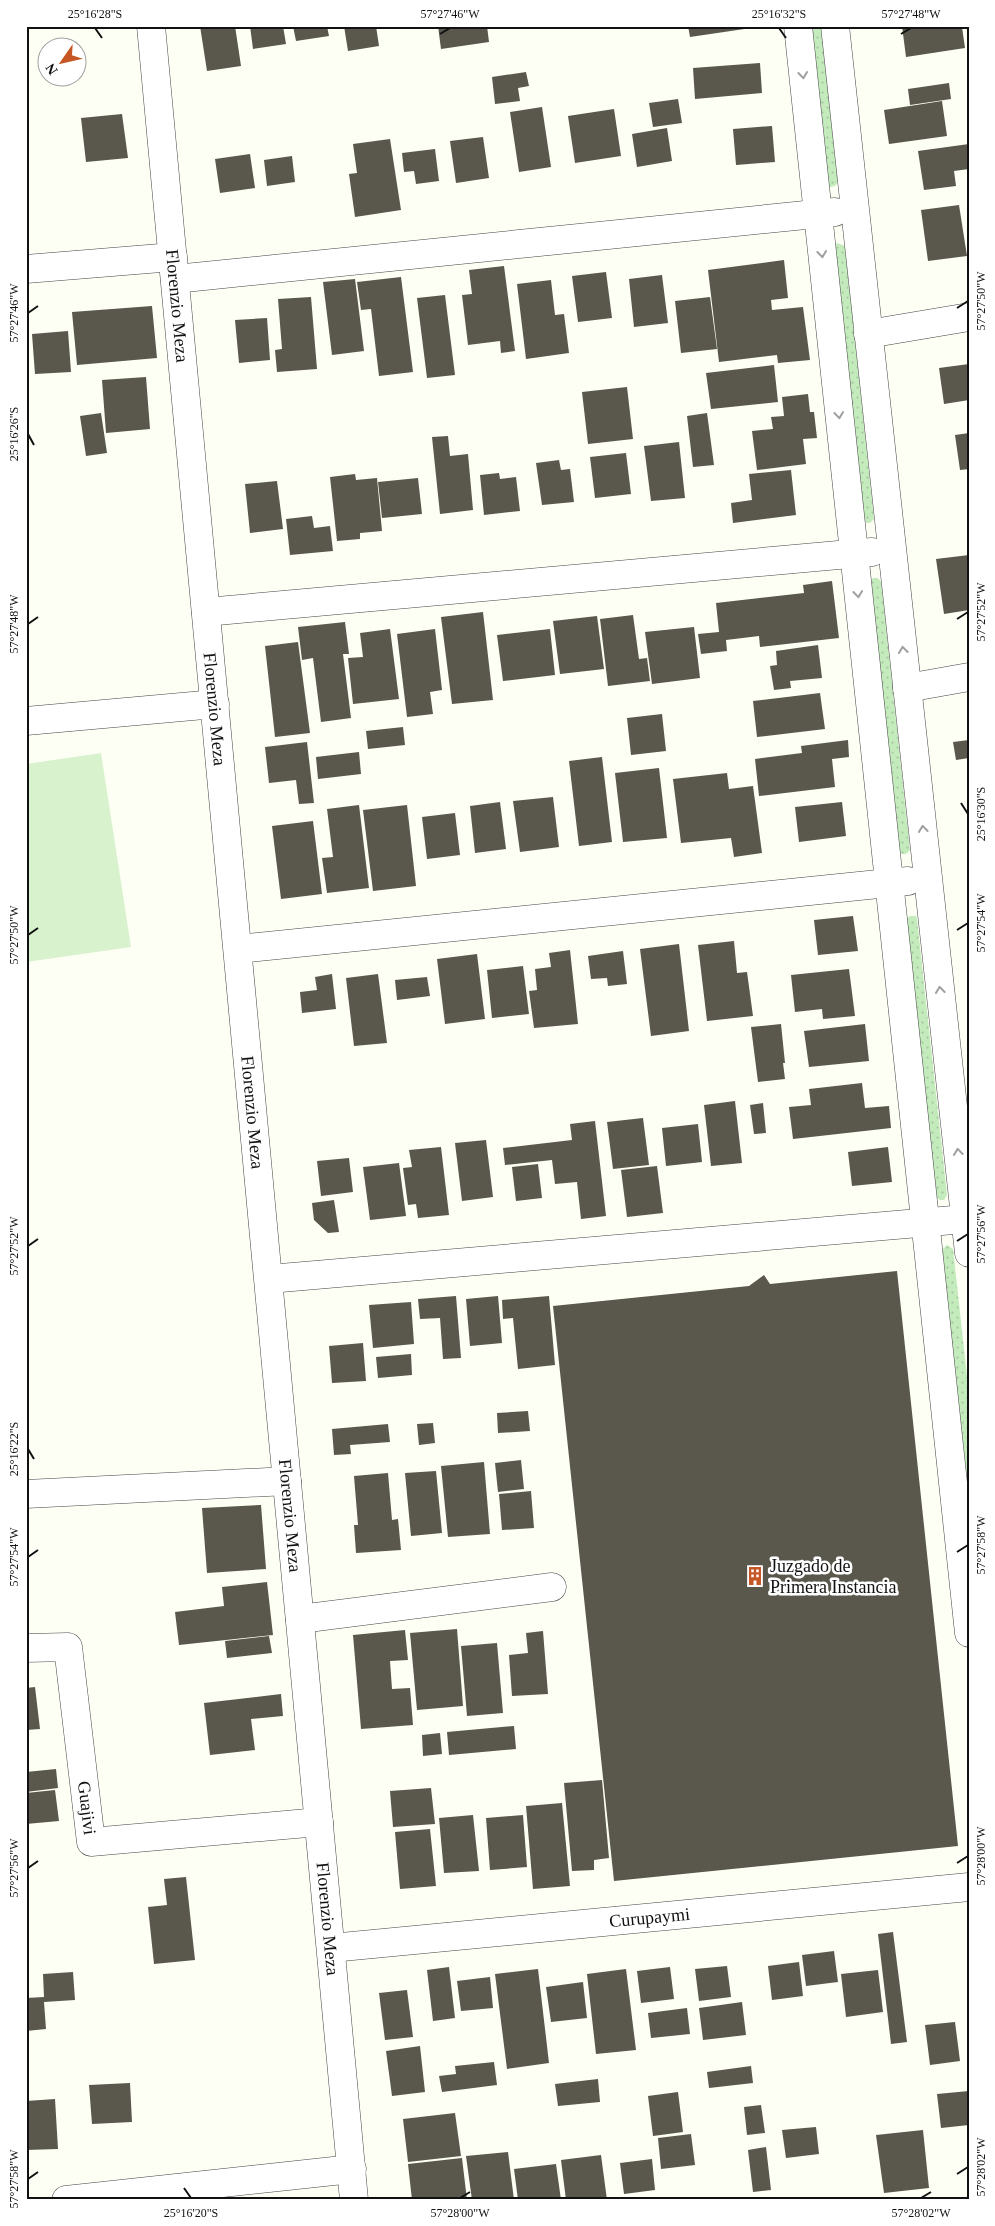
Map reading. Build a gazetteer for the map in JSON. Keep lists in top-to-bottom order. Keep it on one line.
{"streets":{"street":["Florenzio Meza","Guajivi","Curupaymi"]},"crossings":[["Florenzio Meza","Guajivi"],["Florenzio Meza","Curupaymi"]],"places":{"building":["Juzgado de Primera Instancia"]},"north":"bottom left","coordinates":["25°16'28\"S","57°27'46\"W","25°16'32\"S","57°27'48\"W","57°27'50\"W","25°16'26\"S","57°27'52\"W","25°16'30\"S","57°27'54\"W","57°27'56\"W","25°16'22\"S","57°27'58\"W","57°28'00\"W","57°28'02\"W","25°16'20\"S"]}
